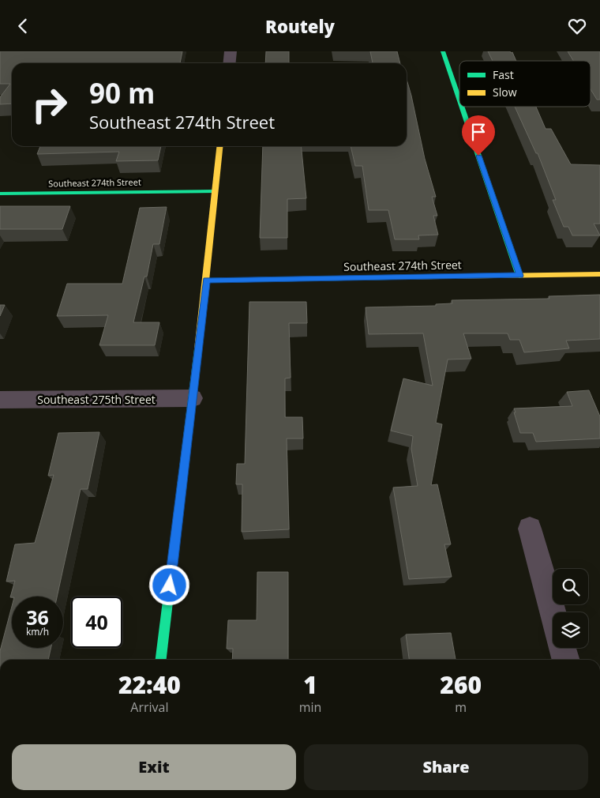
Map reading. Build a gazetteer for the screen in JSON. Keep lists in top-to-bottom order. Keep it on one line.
{"streets":{"street":["Southeast 274th Street","Southeast 275th Street"]},"legend":["Fast","Slow"],"page":{"header":"Routely","turn":["90 m","Southeast 274th Street"],"speed":"36 km/h","limit":"40","eta":["22:40","Arrival","1","min","260","m"],"buttons":["Exit","Share"]}}
